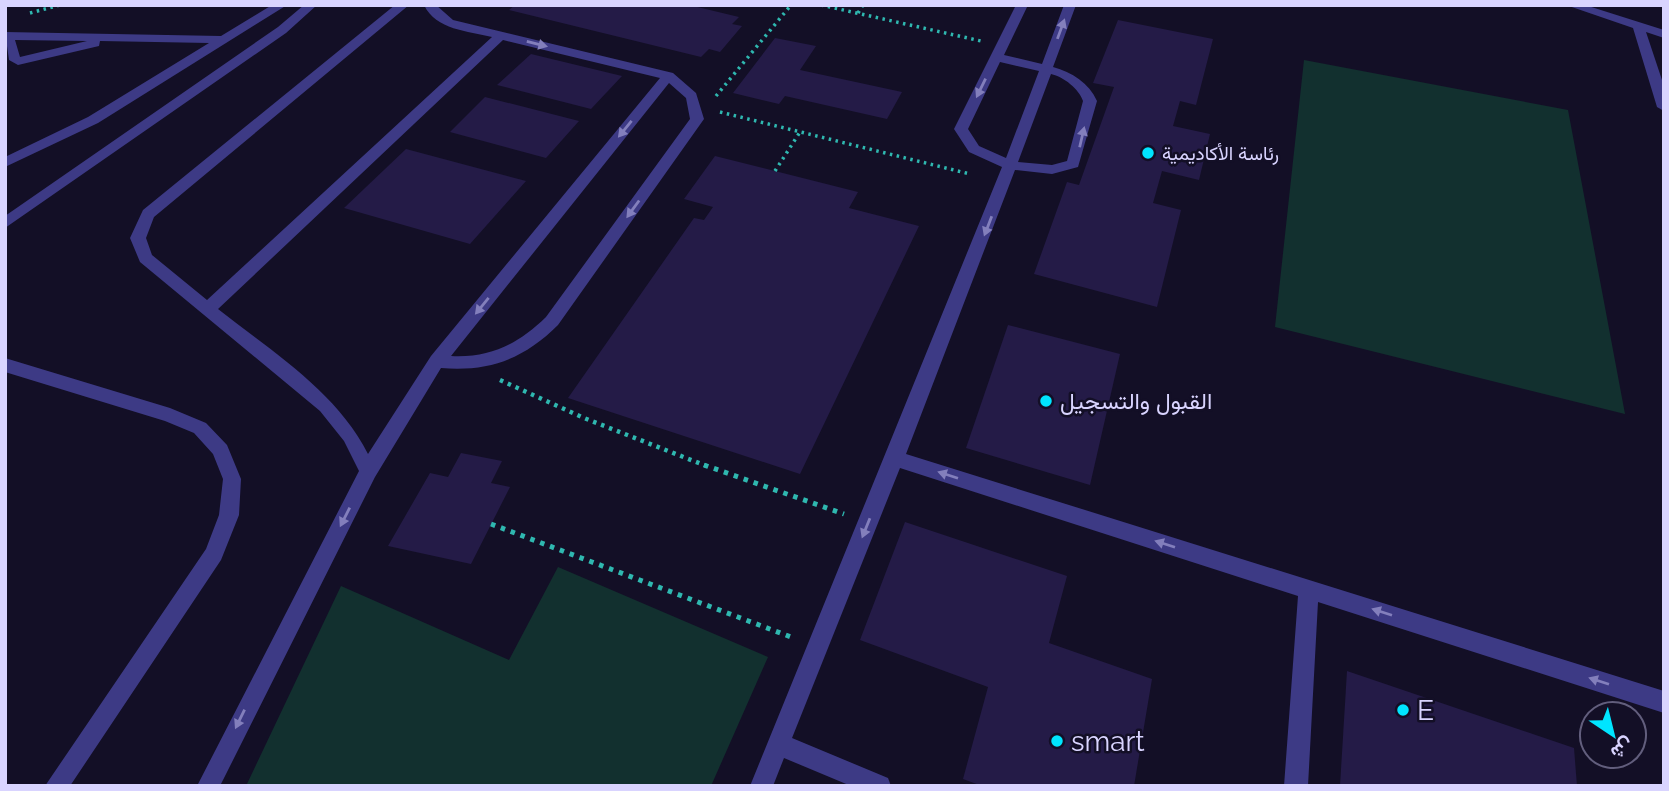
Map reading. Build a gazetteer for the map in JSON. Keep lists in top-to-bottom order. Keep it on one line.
{"places":["رئاسة الأكاديمية","القبول والتسجيل","E","smart"],"north":"bottom right"}
